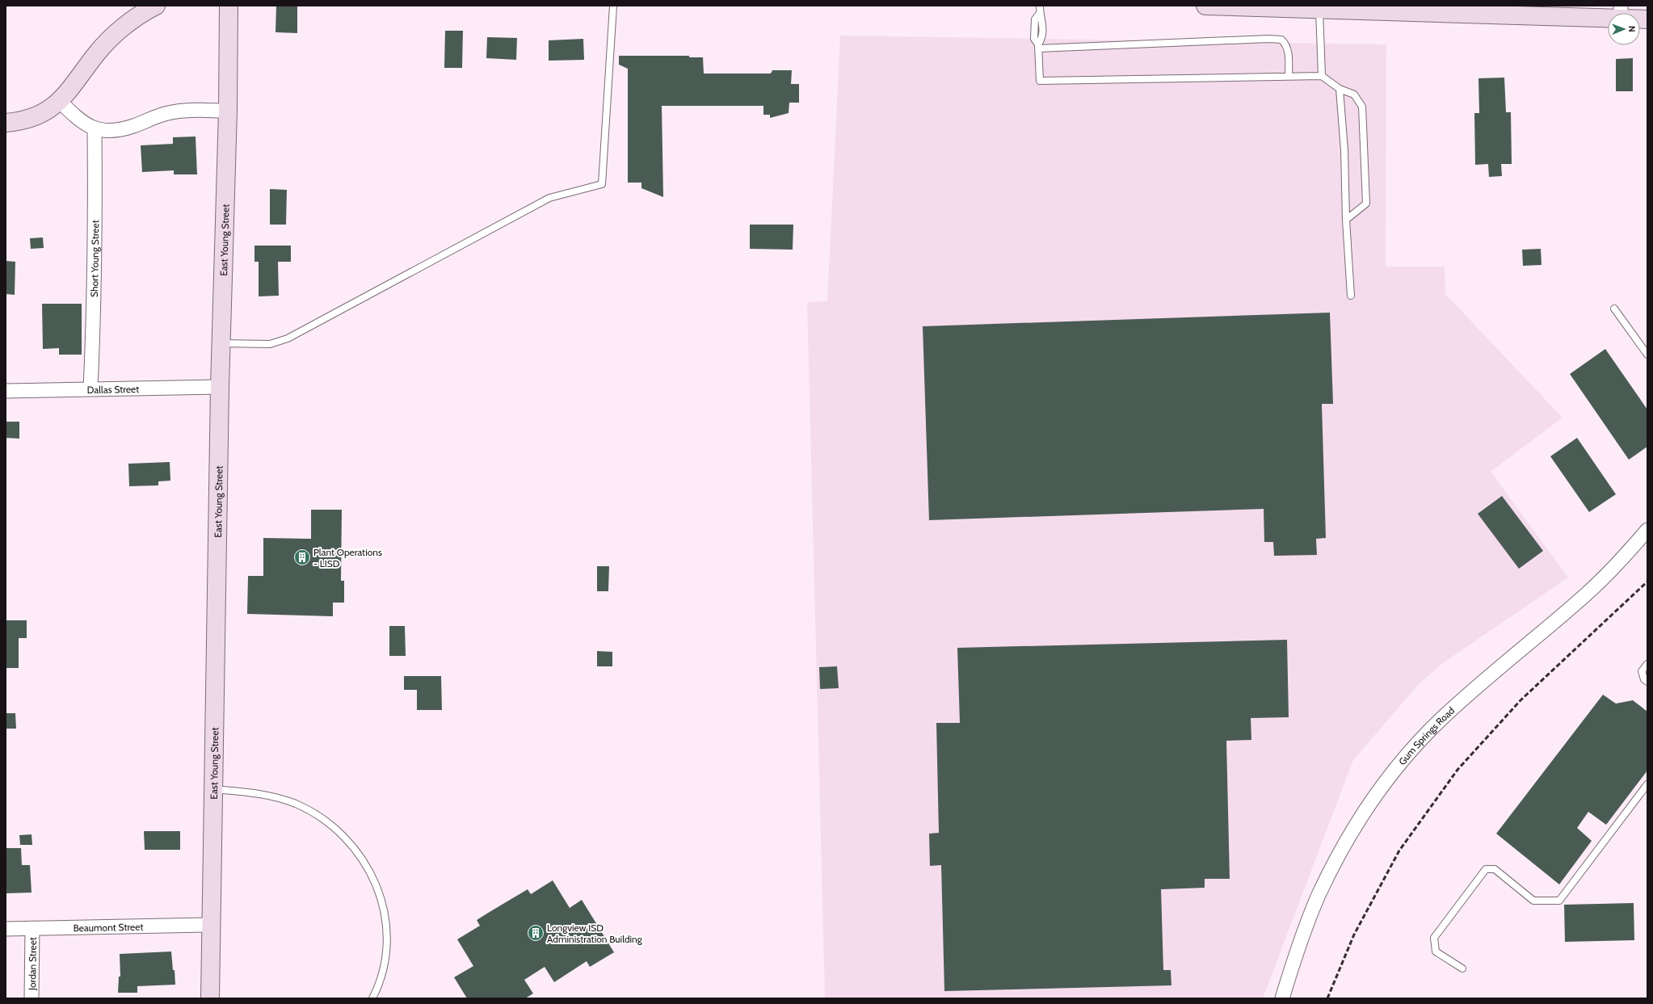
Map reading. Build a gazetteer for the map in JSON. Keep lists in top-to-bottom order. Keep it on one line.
{"streets":{"street":["East Young Street","Short Young Street","Dallas Street","Gum Springs Road","Beaumont Street","Jordan Street"]},"crossings":[["East Young Street","Dallas Street"],["East Young Street","Beaumont Street"],["Short Young Street","Dallas Street"],["Beaumont Street","Jordan Street"]],"places":{"building":["Plant Operations - LISD","Longview ISD Administration Building"]},"north":"right"}
